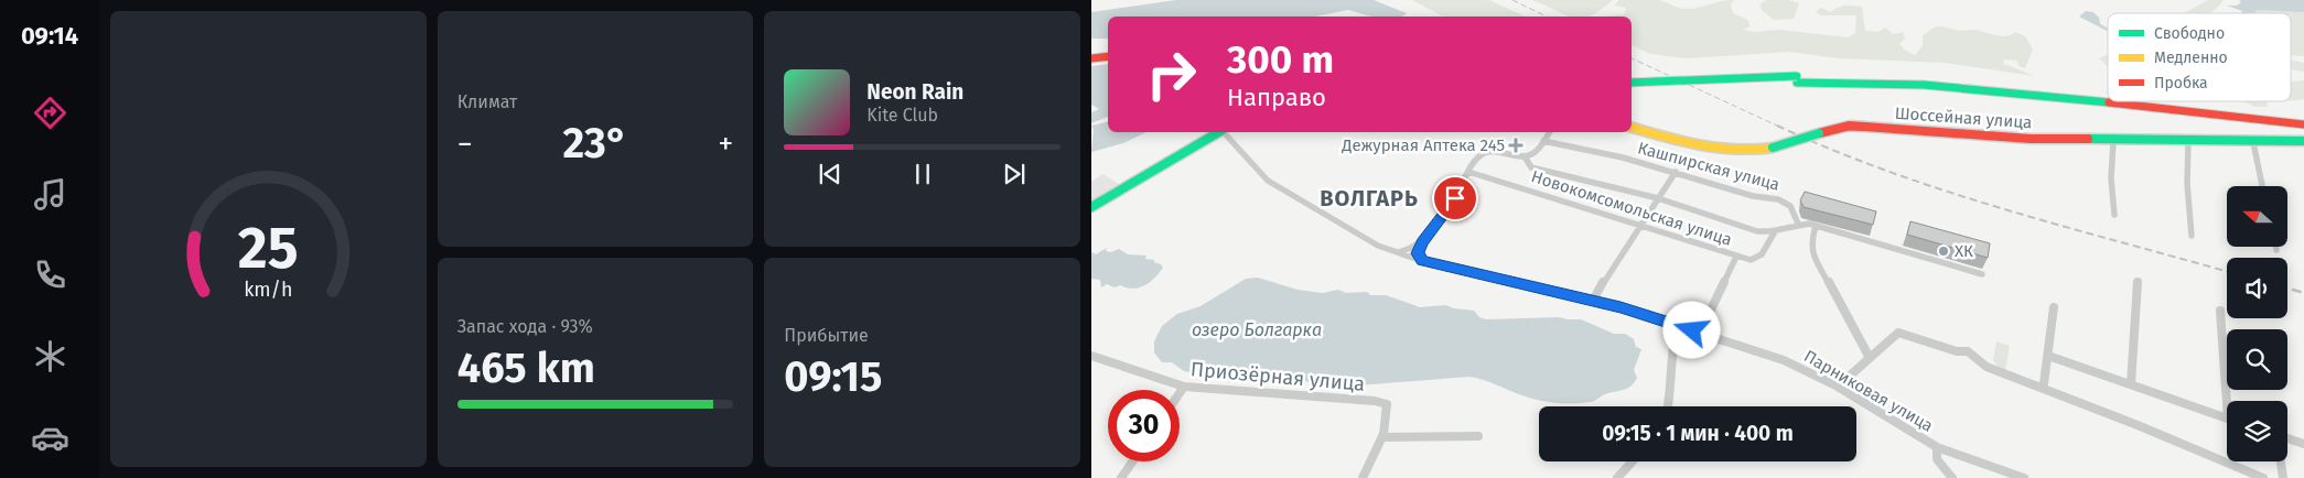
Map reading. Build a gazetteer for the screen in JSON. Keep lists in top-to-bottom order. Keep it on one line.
{"streets":{"main road":["Шоссейная улица"],"street":["Кашпирская улица","Новокомсомольская улица","Приозёрная улица","Парниковая улица"]},"districts":["ВОЛГАРЬ"],"water":["озеро Болгарка"],"places":{"health":["Дежурная Аптека 245"],"other":["ХК"]},"legend":["Свободно","Медленно","Пробка"],"north":"left","page":{"tabs":"09:14","tile":["Климат",["Запас хода · 93%","465 km"],["Прибытие","09:15"]],"turn":["300 m","Направо"],"song":["Neon Rain","Kite Club"],"heat":["−","23°","+"],"limit":"30","trip":"09:15 · 1 мин · 400 m","gauge":["25","km/h"]}}
